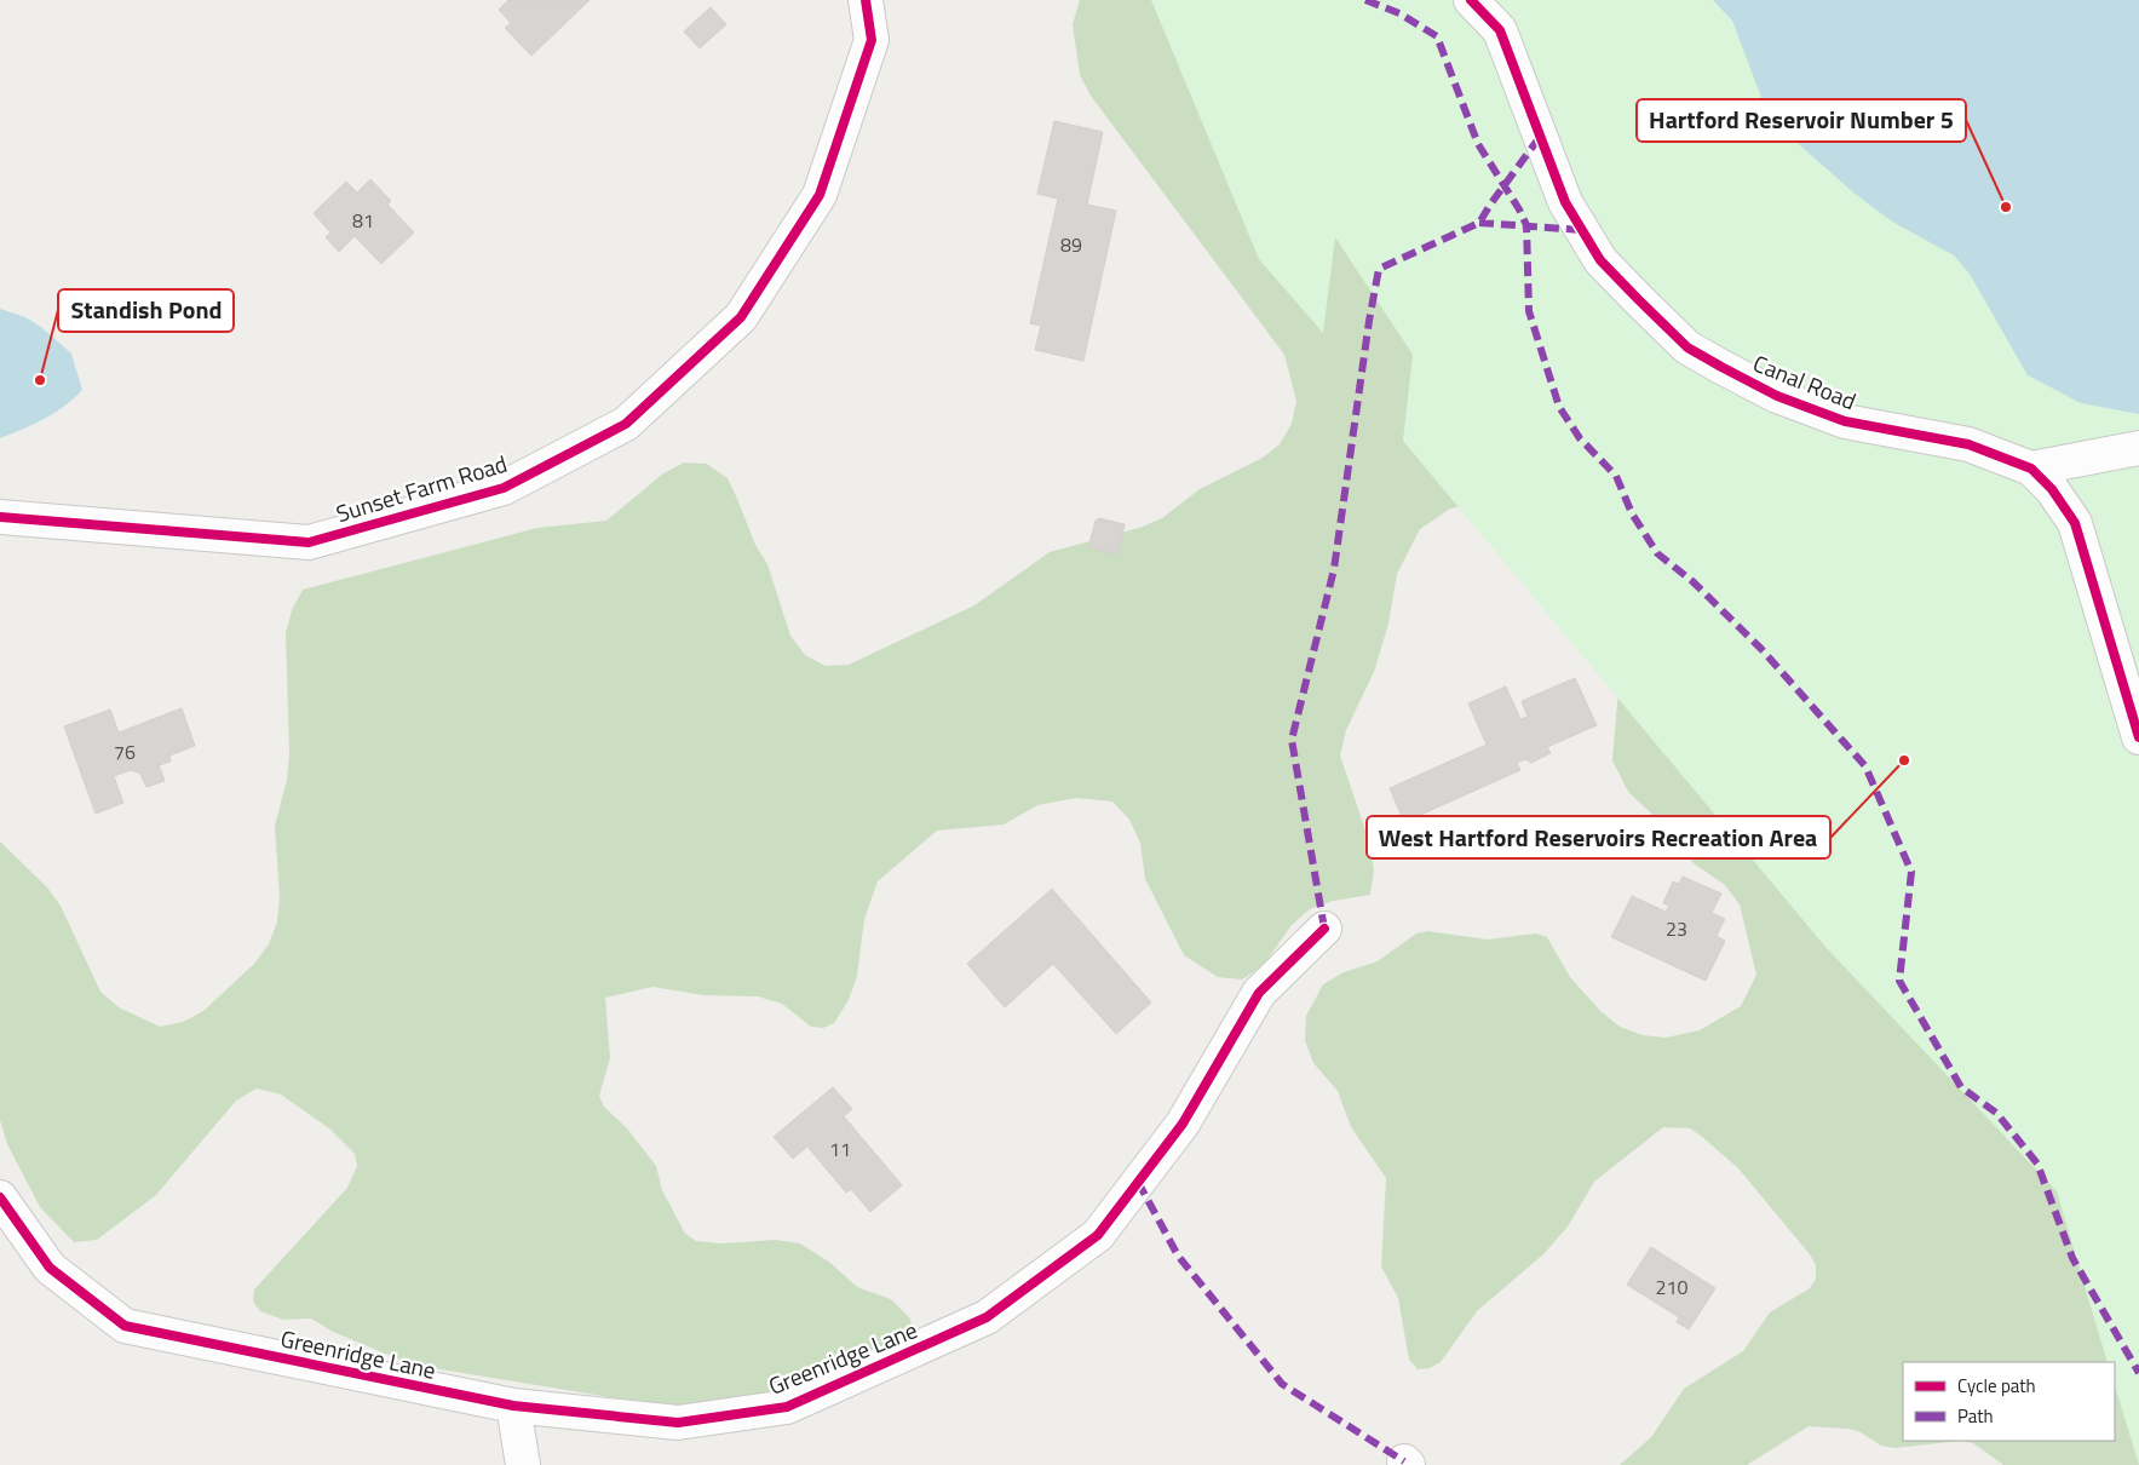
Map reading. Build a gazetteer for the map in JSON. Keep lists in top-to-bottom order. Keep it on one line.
{"streets":{"street":["Canal Road","Sunset Farm Road","Greenridge Lane"]},"places":["Hartford Reservoir Number 5","Standish Pond","West Hartford Reservoirs Recreation Area"],"house_numbers":["81","89","76","23","11","210"],"legend":["Cycle path","Path"]}
